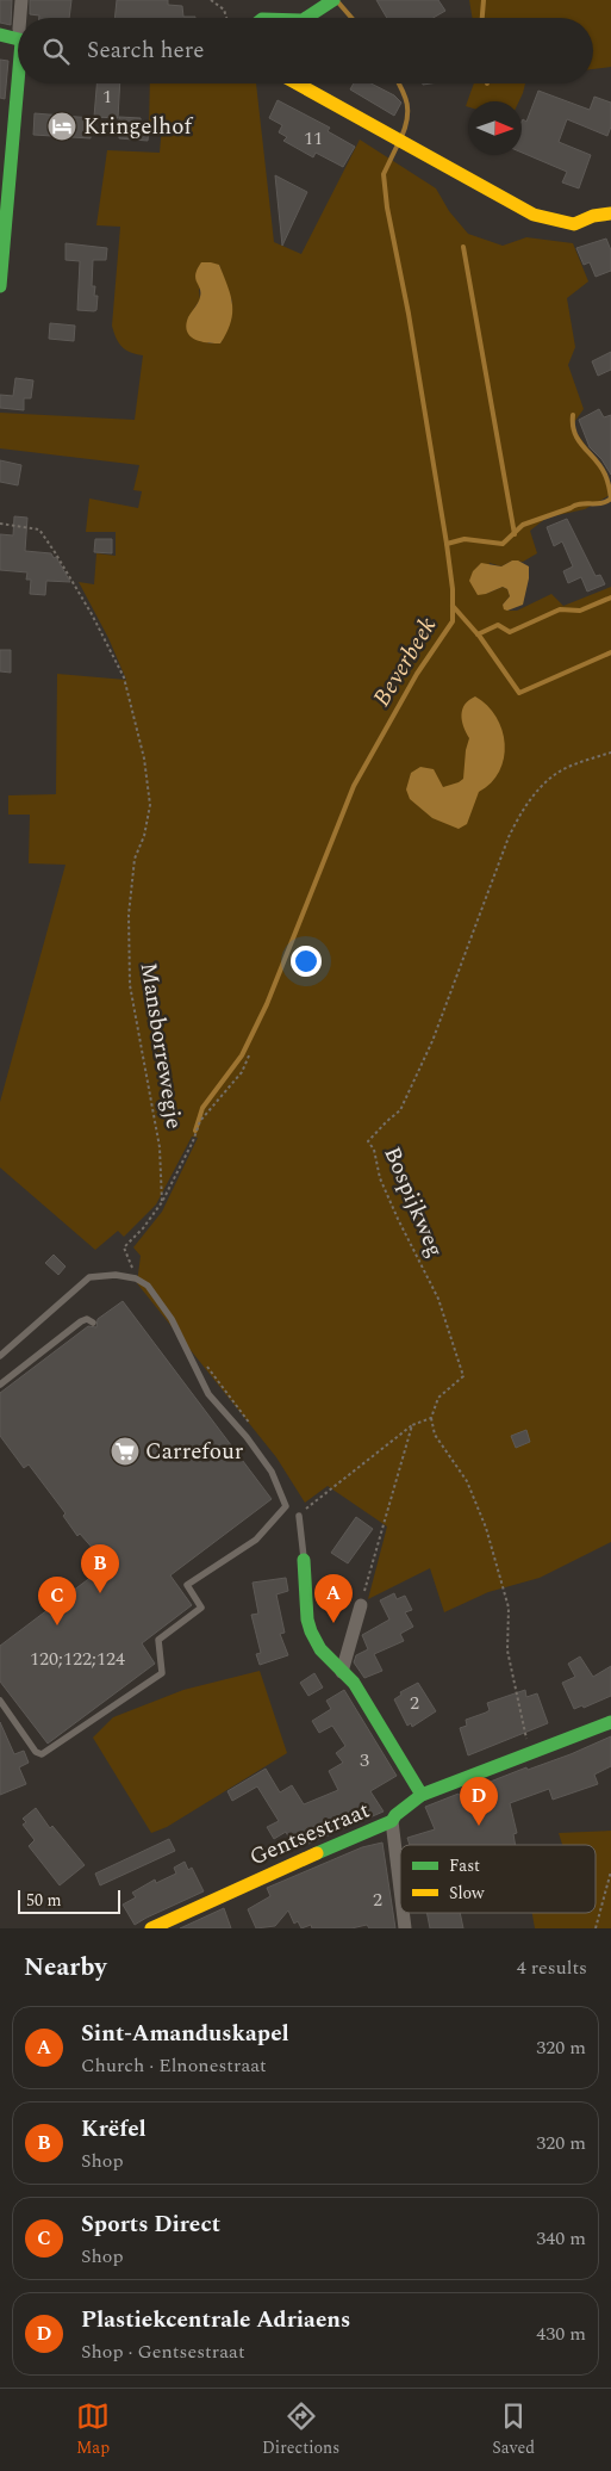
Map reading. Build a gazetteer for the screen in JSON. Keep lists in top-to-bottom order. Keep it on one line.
{"streets":{"street":["Gentsestraat"],"path":["Mansborrewegje","Bospijkweg"]},"water":["Beverbeek"],"places":{"hotel":["Kringelhof"],"supermarket":["Carrefour"]},"house_numbers":["1","11","120;122;124","2","3","2"],"legend":["Fast","Slow"],"scale_bar":"50 m","north":"right","page":{"search":"Search here","pins":["B","A","C","D"],"scale":"50 m","heading":["Nearby","4 results"],"list":[{"mark":"A","name":"Sint-Amanduskapel","note":"Church · Elnonestraat","value":"320 m"},{"mark":"B","name":"Krëfel","note":"Shop","value":"320 m"},{"mark":"C","name":"Sports Direct","note":"Shop","value":"340 m"},{"mark":"D","name":"Plastiekcentrale Adriaens","note":"Shop · Gentsestraat","value":"430 m"}],"nav":["Map","Directions","Saved"]}}
